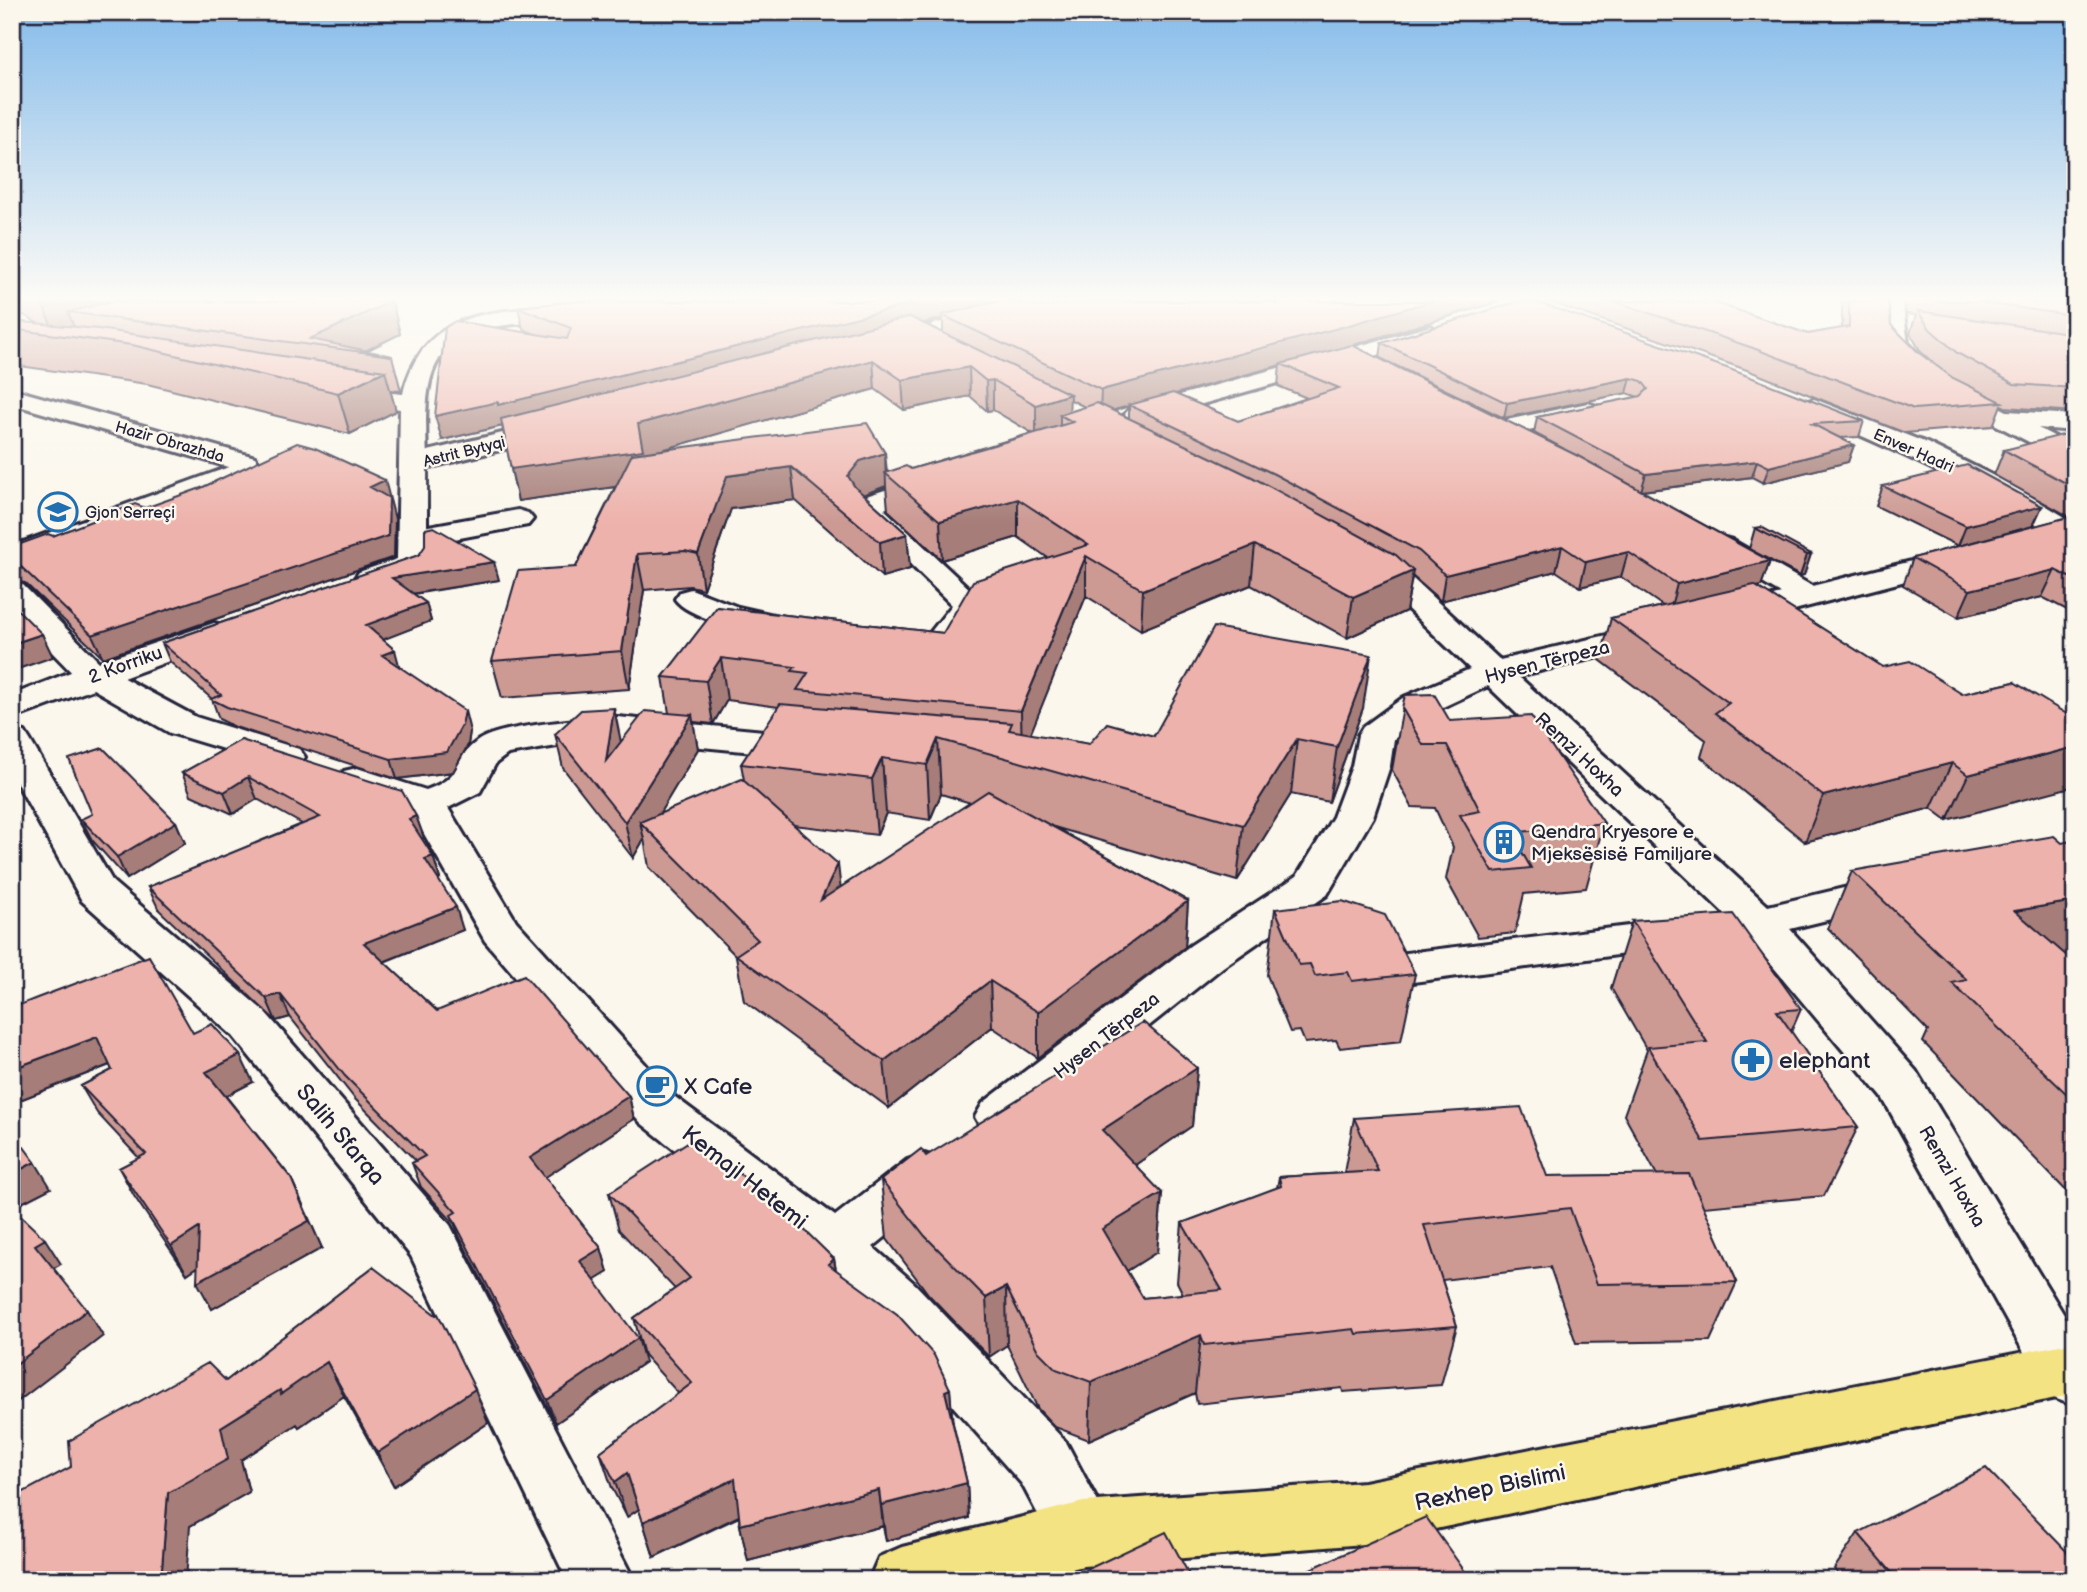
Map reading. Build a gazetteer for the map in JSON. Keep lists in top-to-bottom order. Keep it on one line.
{"streets":{"main road":["Rexhep Bislimi"],"street":["Hazir Obrazhda","Enver Hadri","Astrit Bytyqi","Hysen Tërpeza","2 Korriku","Remzi Hoxha","Salih Sfarqa","Kemajl Hetemi"]},"crossings":[["Enver Hadri","Hysen Tërpeza"],["Hysen Tërpeza","Remzi Hoxha"],["Hysen Tërpeza","Kemajl Hetemi"],["Remzi Hoxha","Rexhep Bislimi"],["Kemajl Hetemi","Rexhep Bislimi"]],"places":{"school or university":["Gjon Serreçi"],"building":["Qendra Kryesore e Mjeksësisë Familjare"],"pharmacy":["elephant"],"cafe":["X Cafe"]}}
